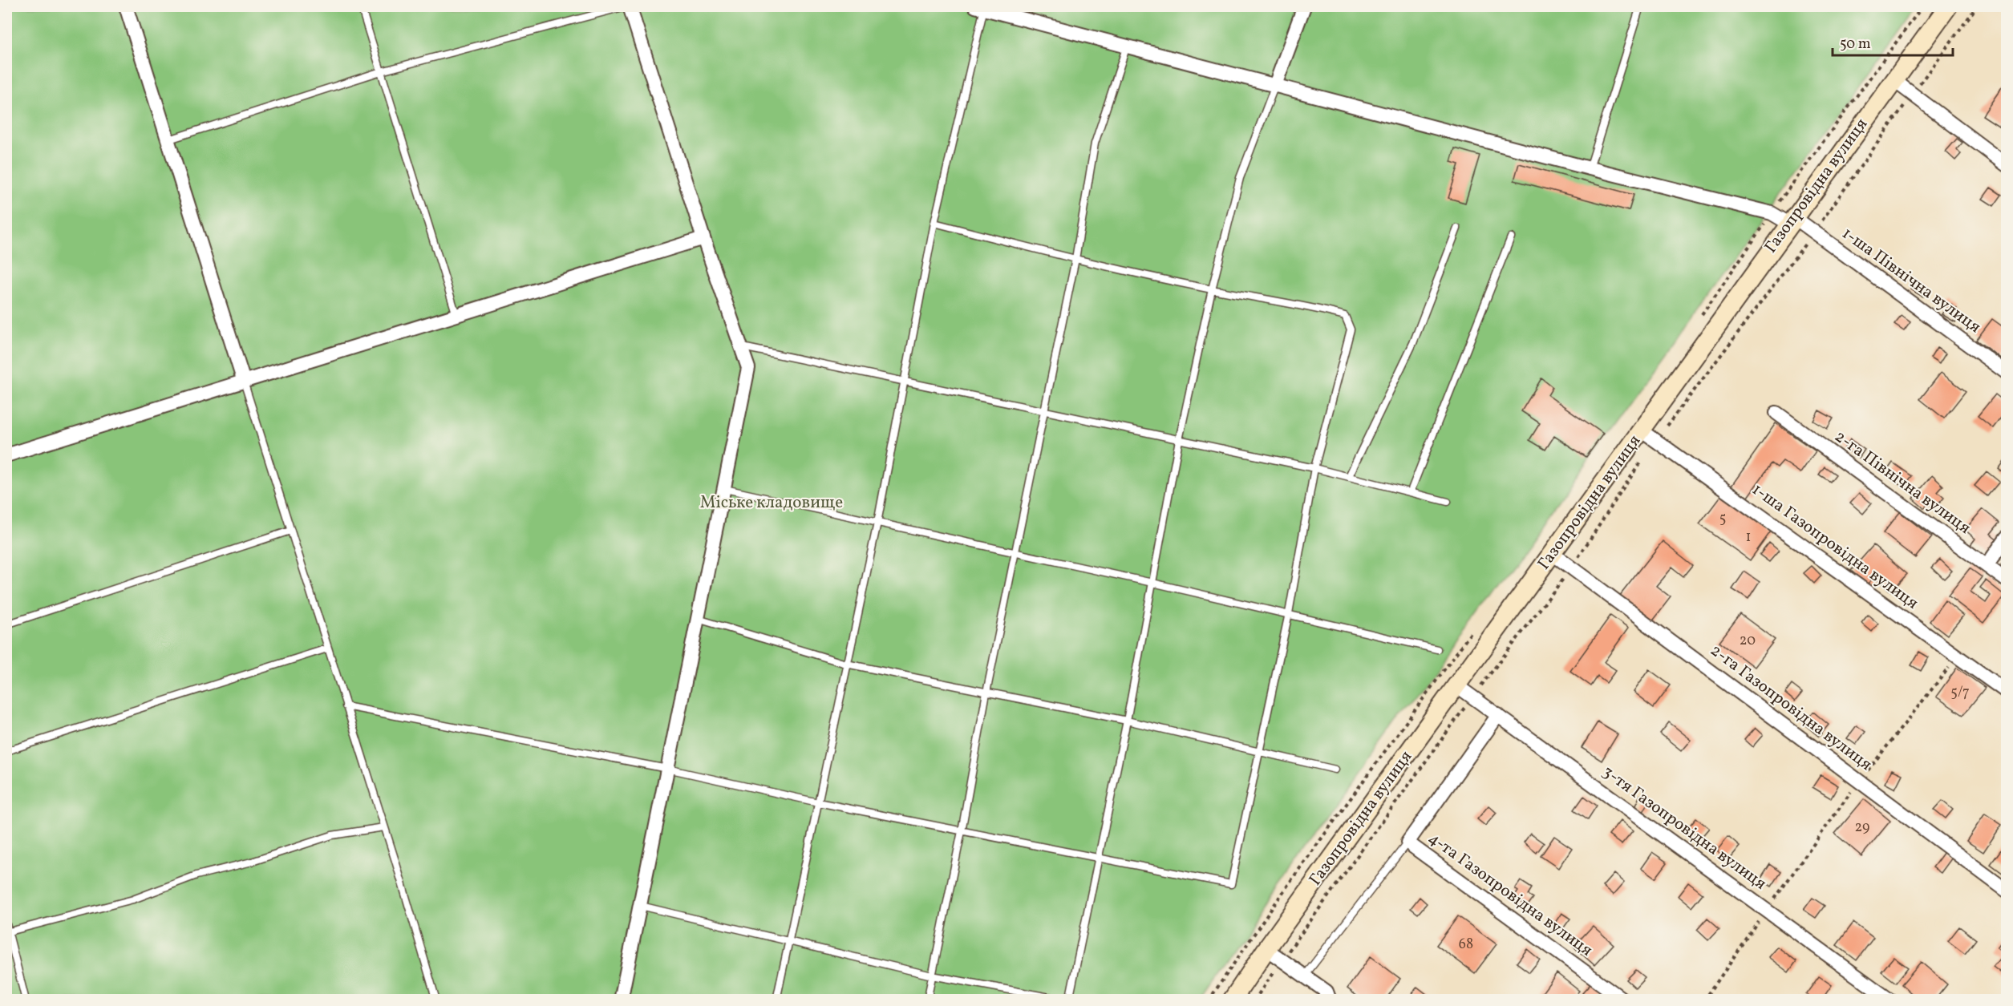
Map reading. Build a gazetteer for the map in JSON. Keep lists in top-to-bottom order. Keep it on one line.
{"streets":{"main road":["Газопровідна вулиця"],"street":["1-ша Північна вулиця","2-га Північна вулиця","1-ша Газопровідна вулиця","2-га Газопровідна вулиця","3-тя Газопровідна вулиця","4-та Газопровідна вулиця"]},"crossings":[["Газопровідна вулиця","1-ша Північна вулиця"],["Газопровідна вулиця","1-ша Газопровідна вулиця"],["Газопровідна вулиця","2-га Газопровідна вулиця"],["Газопровідна вулиця","3-тя Газопровідна вулиця"],["3-тя Газопровідна вулиця","4-та Газопровідна вулиця"]],"parks":["Міське кладовище"],"house_numbers":["5","1","20","5/7","29","68"],"scale_bar":"50 m"}
